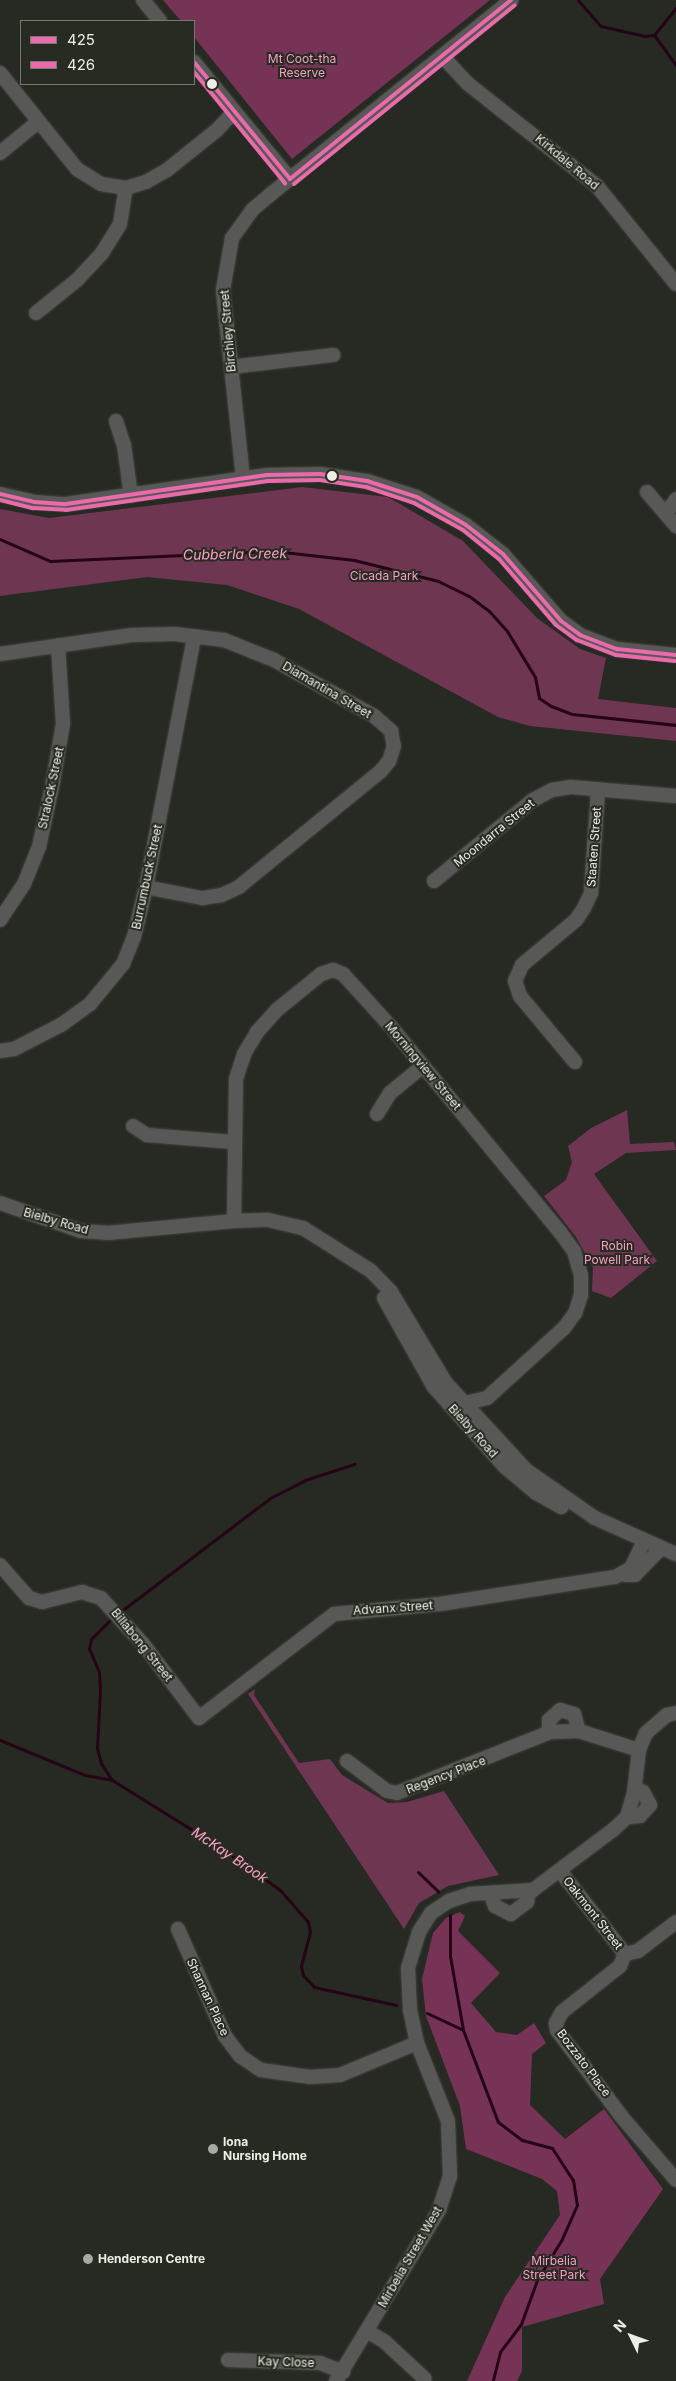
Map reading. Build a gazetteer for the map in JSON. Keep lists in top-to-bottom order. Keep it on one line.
{"streets":{"street":["Kirkdale Road","Birchley Street","Diamantina Street","Stralock Street","Moondarra Street","Staaten Street","Burrumbuck Street","Morningview Street","Bielby Road","Advanx Street","Billabong Street","Regency Place","Oakmont Street","Shannan Place","Bozzato Place","Mirbelia Street West","Kay Close"]},"crossings":[["Kirkdale Road","Birchley Street"],["Diamantina Street","Stralock Street"],["Diamantina Street","Burrumbuck Street"],["Moondarra Street","Staaten Street"],["Morningview Street","Bielby Road"],["Bielby Road","Advanx Street"],["Advanx Street","Billabong Street"],["Regency Place","Mirbelia Street West"],["Oakmont Street","Bozzato Place"],["Oakmont Street","Mirbelia Street West"],["Shannan Place","Mirbelia Street West"],["Mirbelia Street West","Kay Close"]],"water":["Cubberla Creek","McKay Brook"],"parks":["Mt Coot-tha Reserve","Cicada Park","Robin Powell Park","Mirbelia Street Park"],"places":["Iona Nursing Home","Henderson Centre"],"lines":["transit line 425","transit line 426"],"legend":["425","426"],"north":"top left"}
